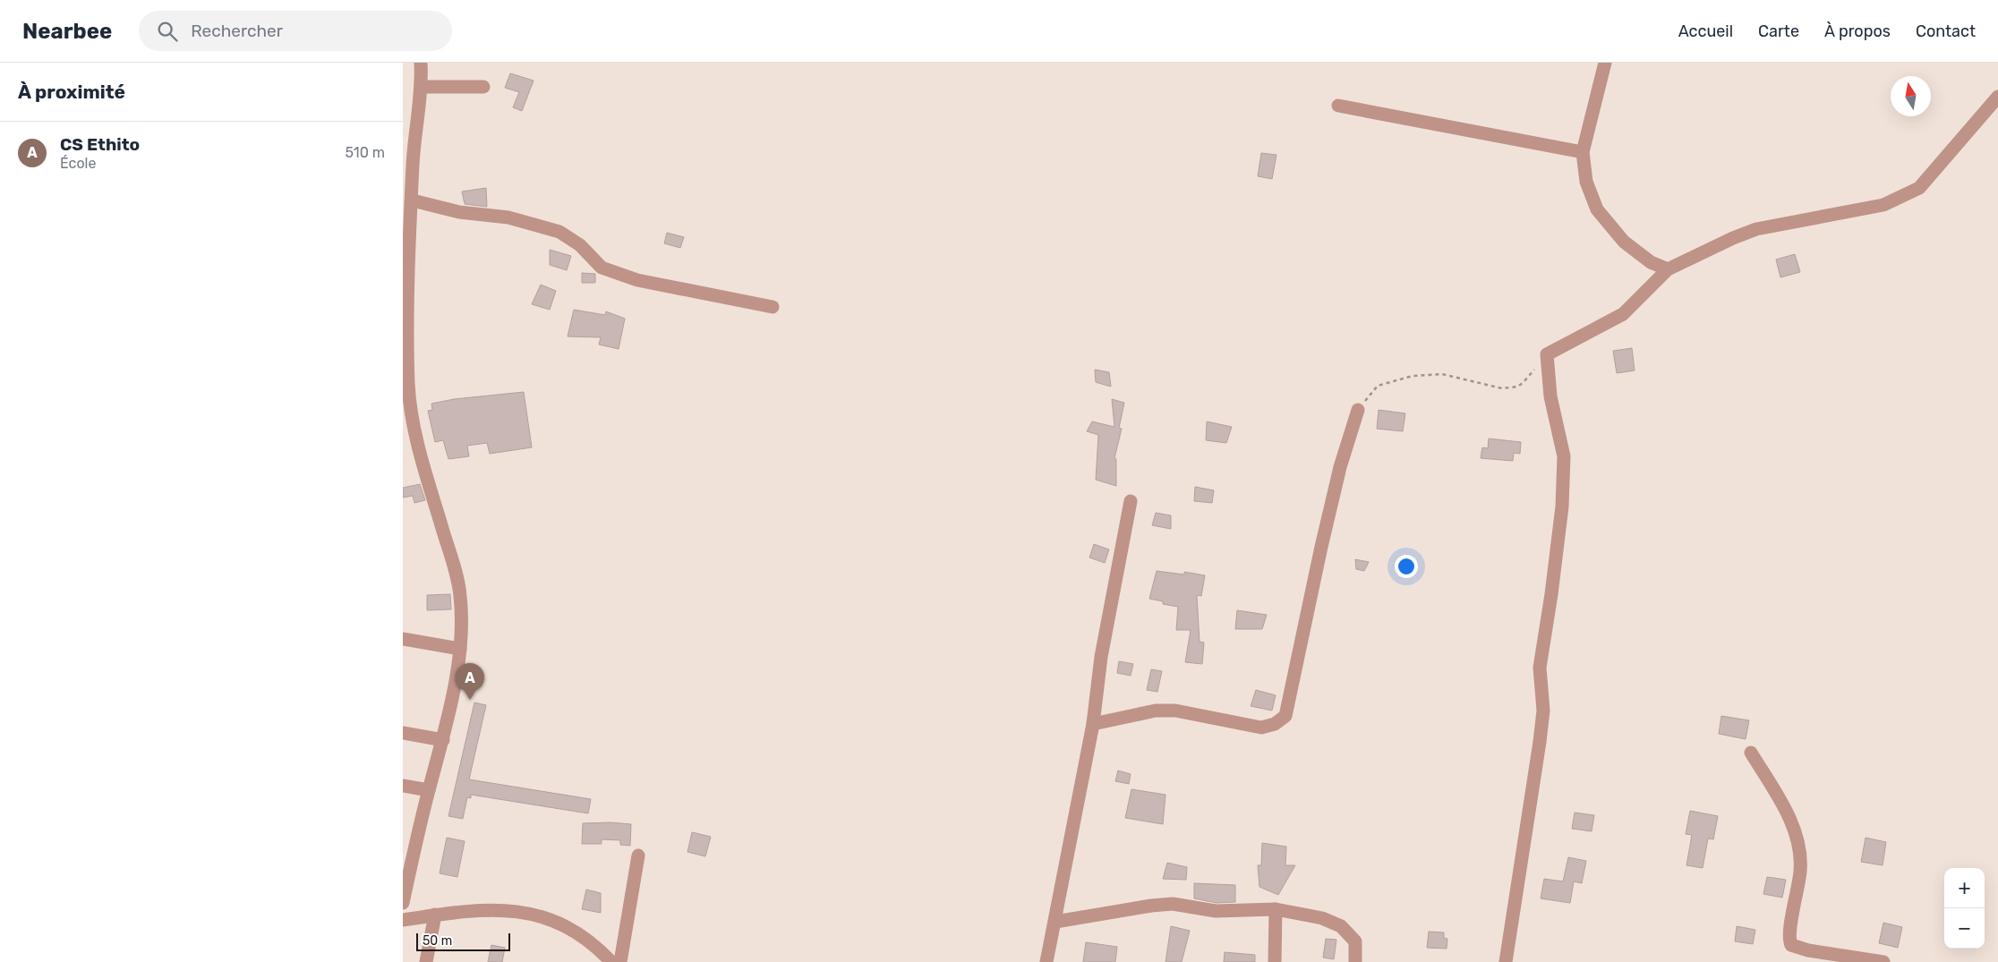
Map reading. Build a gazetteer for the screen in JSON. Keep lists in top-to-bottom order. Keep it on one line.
{"scale_bar":"50 m","north":"top","page":{"header":"Nearbee","search":"Rechercher","nav":["Accueil","Carte","À propos","Contact"],"heading":"À proximité","list":[{"mark":"A","name":"CS Ethito","note":"École","value":"510 m"}],"pins":"A","map_buttons":["+","−"],"scale":"50 m"}}
